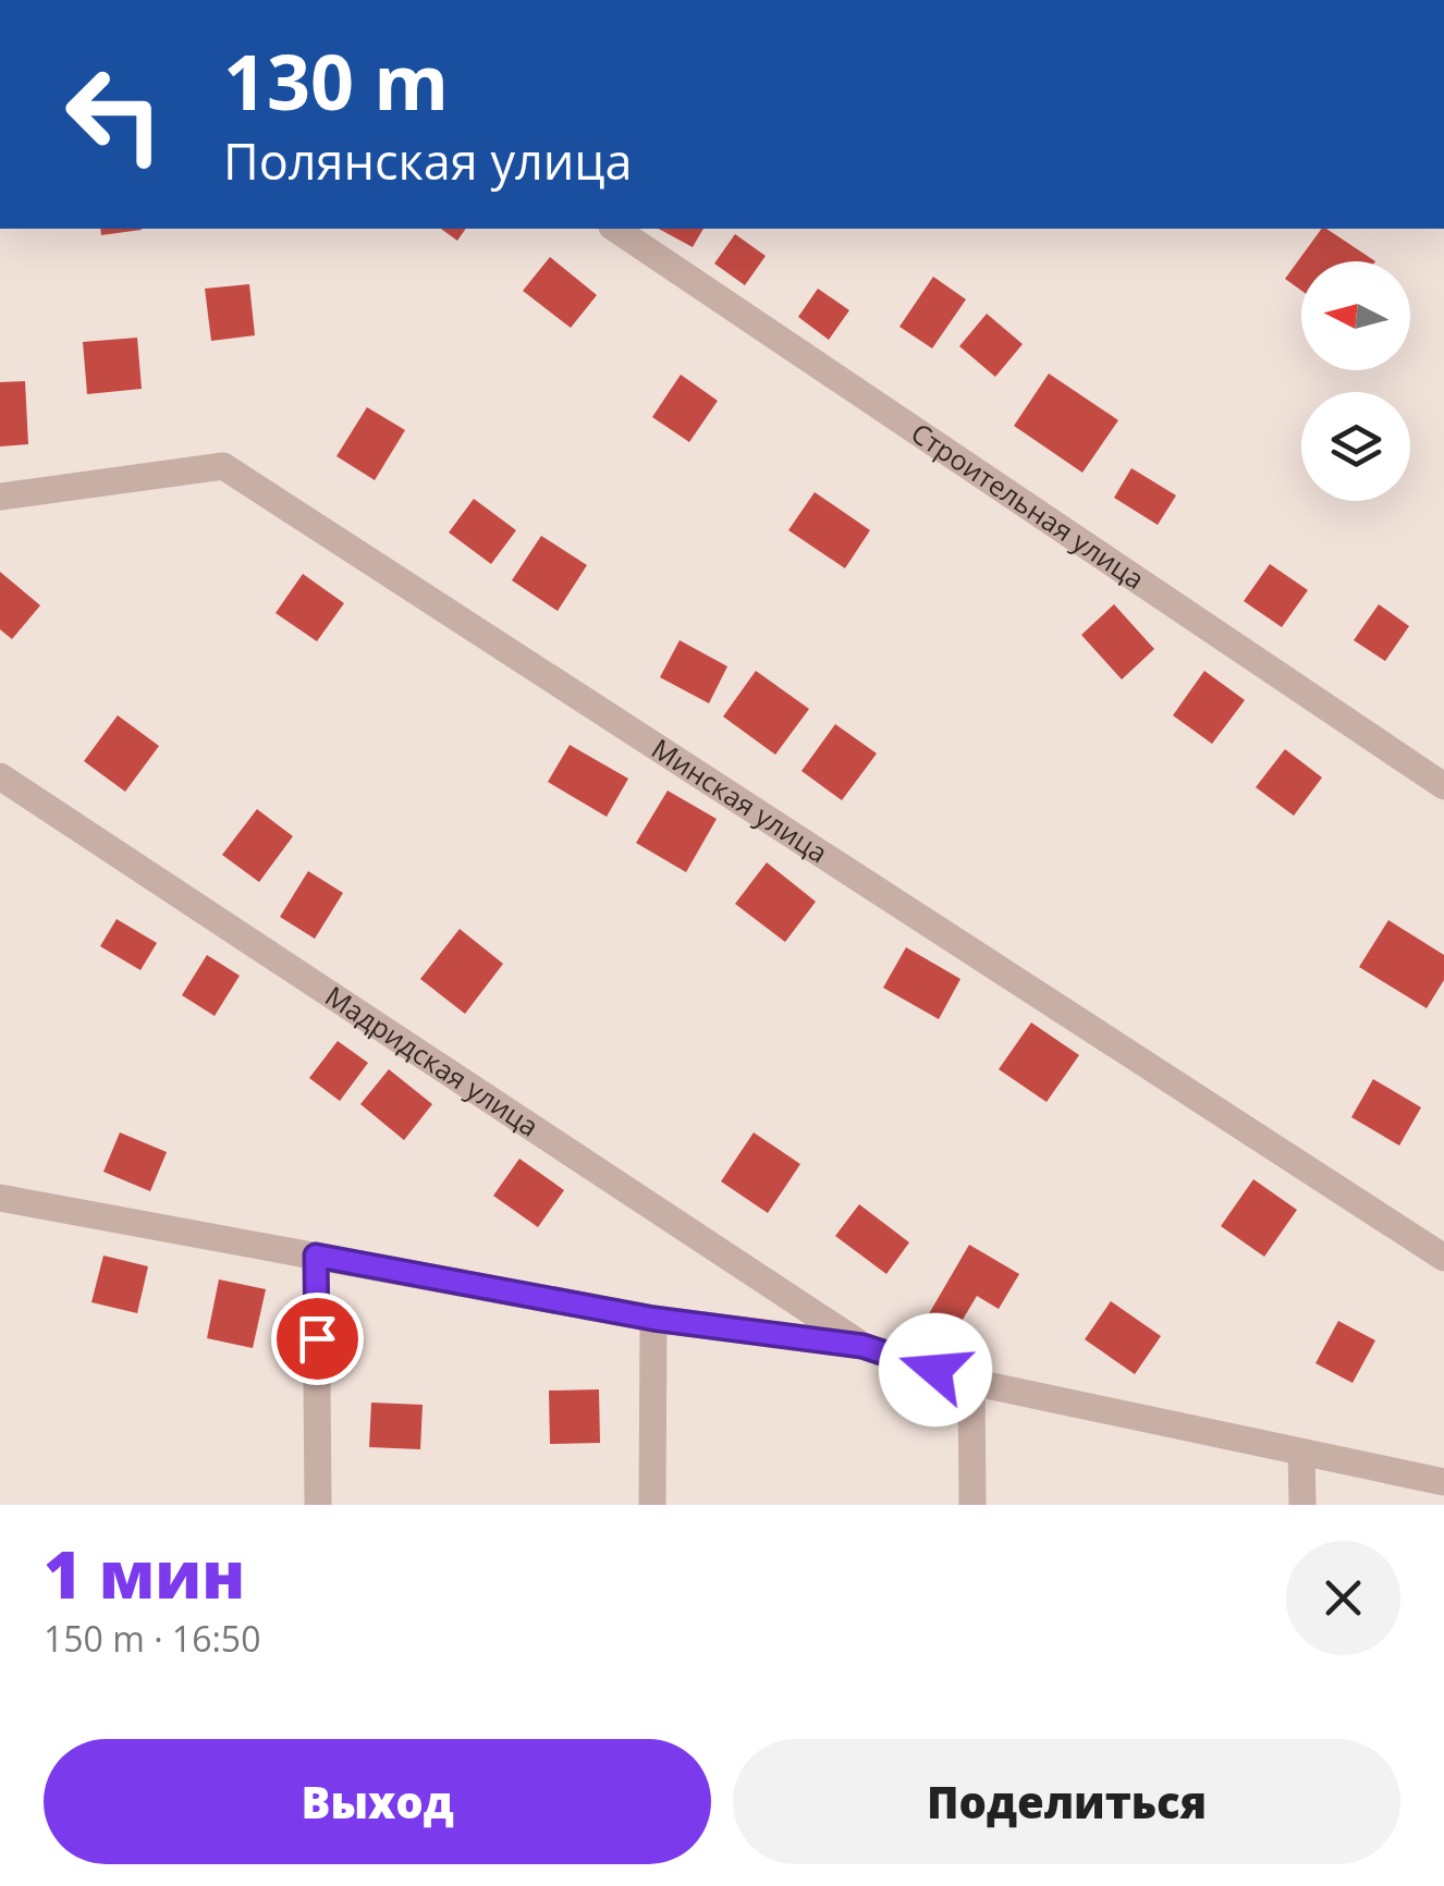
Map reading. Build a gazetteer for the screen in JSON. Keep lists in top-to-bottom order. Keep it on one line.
{"streets":{"street":["Строительная улица","Минская улица","Мадридская улица"]},"north":"left","page":{"turn":["130 m","Полянская улица"],"heading":["1 мин","150 m · 16:50"],"buttons":["Выход","Поделиться"]}}
